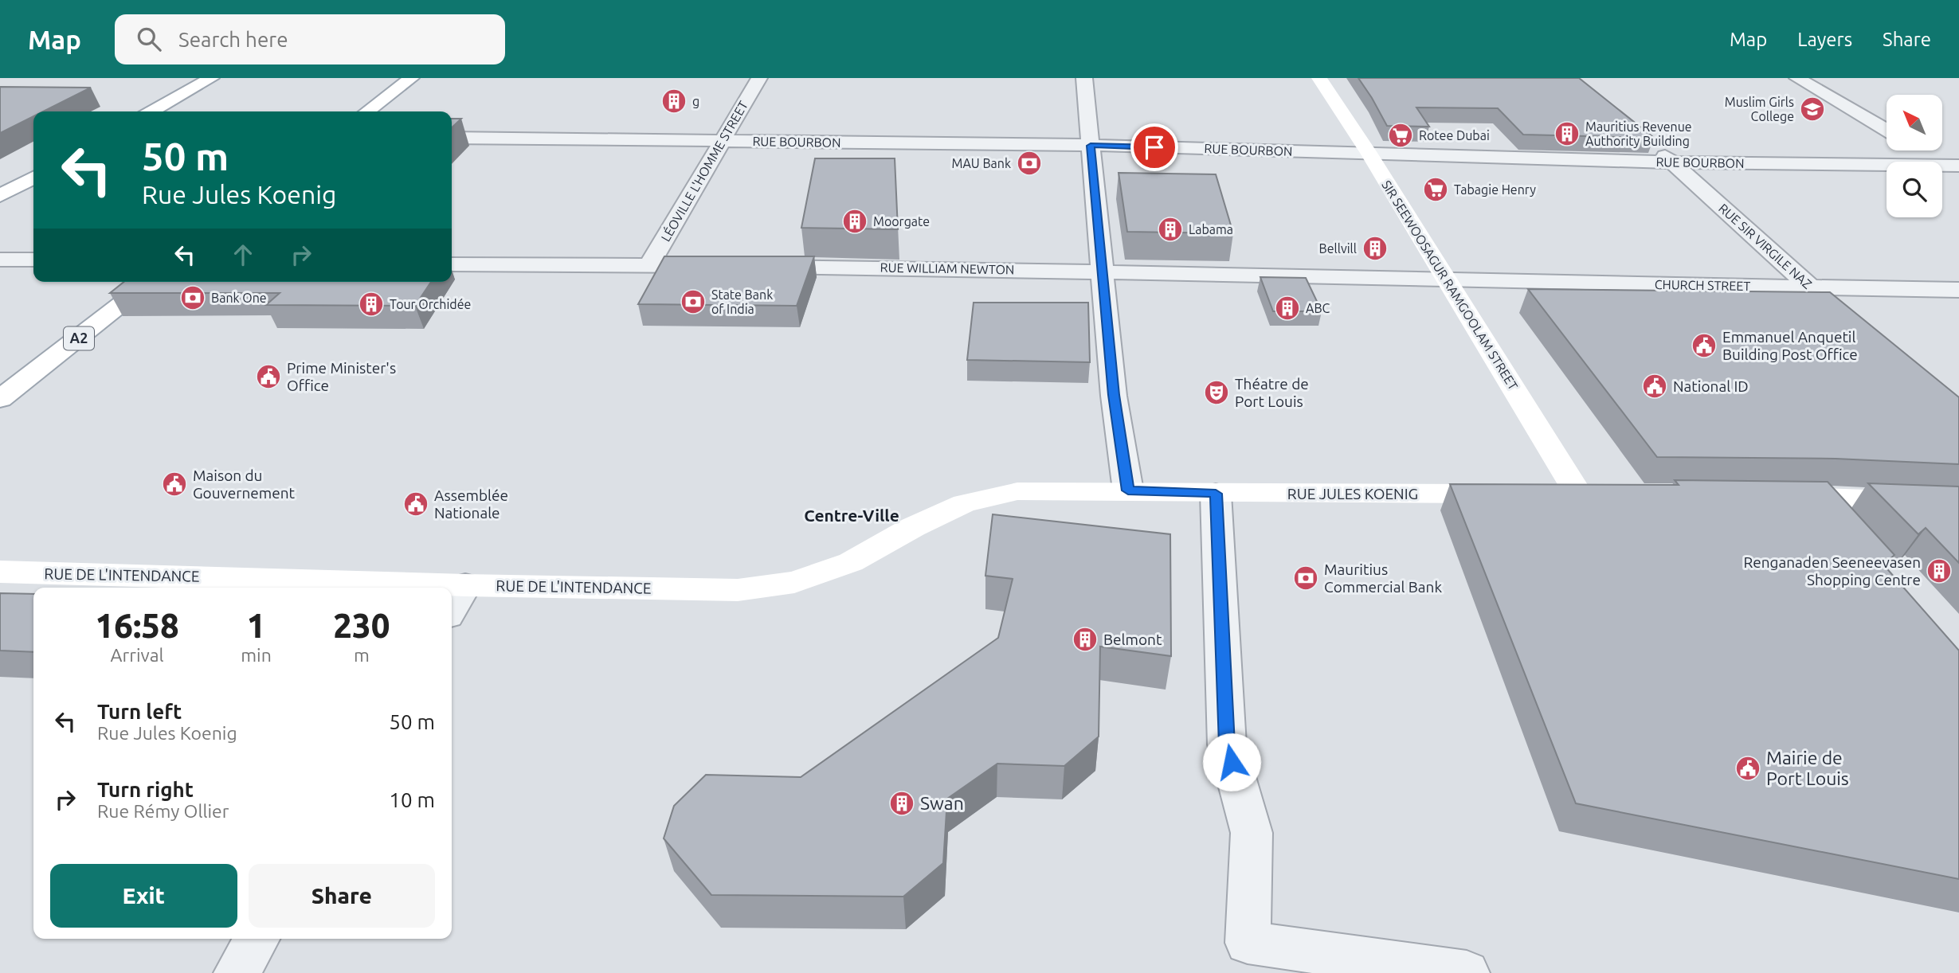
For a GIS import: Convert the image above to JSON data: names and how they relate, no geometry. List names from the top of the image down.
{
  "streets": {
    "main road": [
      "SIR SEEWOOSAGUR RAMGOOLAM STREET",
      "A2",
      "RUE JULES KOENIG",
      "RUE DE L'INTENDANCE"
    ],
    "street": [
      "RUE BOURBON",
      "LÉOVILLE L'HOMME STREET",
      "RUE SIR VIRGILE NAZ",
      "RUE WILLIAM NEWTON",
      "CHURCH STREET"
    ]
  },
  "crossings": [
    ["RUE BOURBON", "LÉOVILLE L'HOMME STREET"],
    ["RUE BOURBON", "RUE SIR VIRGILE NAZ"],
    ["RUE BOURBON", "SIR SEEWOOSAGUR RAMGOOLAM STREET"],
    ["RUE SIR VIRGILE NAZ", "CHURCH STREET"],
    ["RUE WILLIAM NEWTON", "SIR SEEWOOSAGUR RAMGOOLAM STREET"],
    ["RUE WILLIAM NEWTON", "CHURCH STREET"],
    ["SIR SEEWOOSAGUR RAMGOOLAM STREET", "CHURCH STREET"],
    ["RUE JULES KOENIG", "RUE DE L'INTENDANCE"]
  ],
  "districts": ["Centre-Ville"],
  "places": {
    "building": [
      "g",
      "Mauritius Revenue Authority Building",
      "Moorgate",
      "Labama",
      "Bellvill",
      "Tour Orchidée",
      "ABC",
      "Renganaden Seeneevasen Shopping Centre",
      "Belmont",
      "Swan"
    ],
    "school or university": ["Muslim Girls College"],
    "supermarket": ["Rotee Dubai", "Tabagie Henry"],
    "bank": [
      "MAU Bank",
      "Bank One",
      "State Bank of India",
      "Mauritius Commercial Bank"
    ],
    "public building": [
      "Emmanuel Anquetil Building Post Office",
      "Prime Minister's Office",
      "National ID",
      "Maison du Gouvernement",
      "Assemblée Nationale",
      "Mairie de Port Louis"
    ],
    "theatre": ["Théatre de Port Louis"]
  },
  "north": "top left",
  "page": {
    "header": "Map",
    "search": "Search here",
    "nav": ["Map", "Layers", "Share"],
    "turn": ["50 m", "Rue Jules Koenig"],
    "eta": [
      "16:58",
      "Arrival",
      "1",
      "min",
      "230",
      "m"
    ],
    "list": [
      {
        "name": "Turn left",
        "note": "Rue Jules Koenig",
        "value": "50 m"
      },
      {
        "name": "Turn right",
        "note": "Rue Rémy Ollier",
        "value": "10 m"
      }
    ],
    "buttons": ["Exit", "Share"]
  }
}
